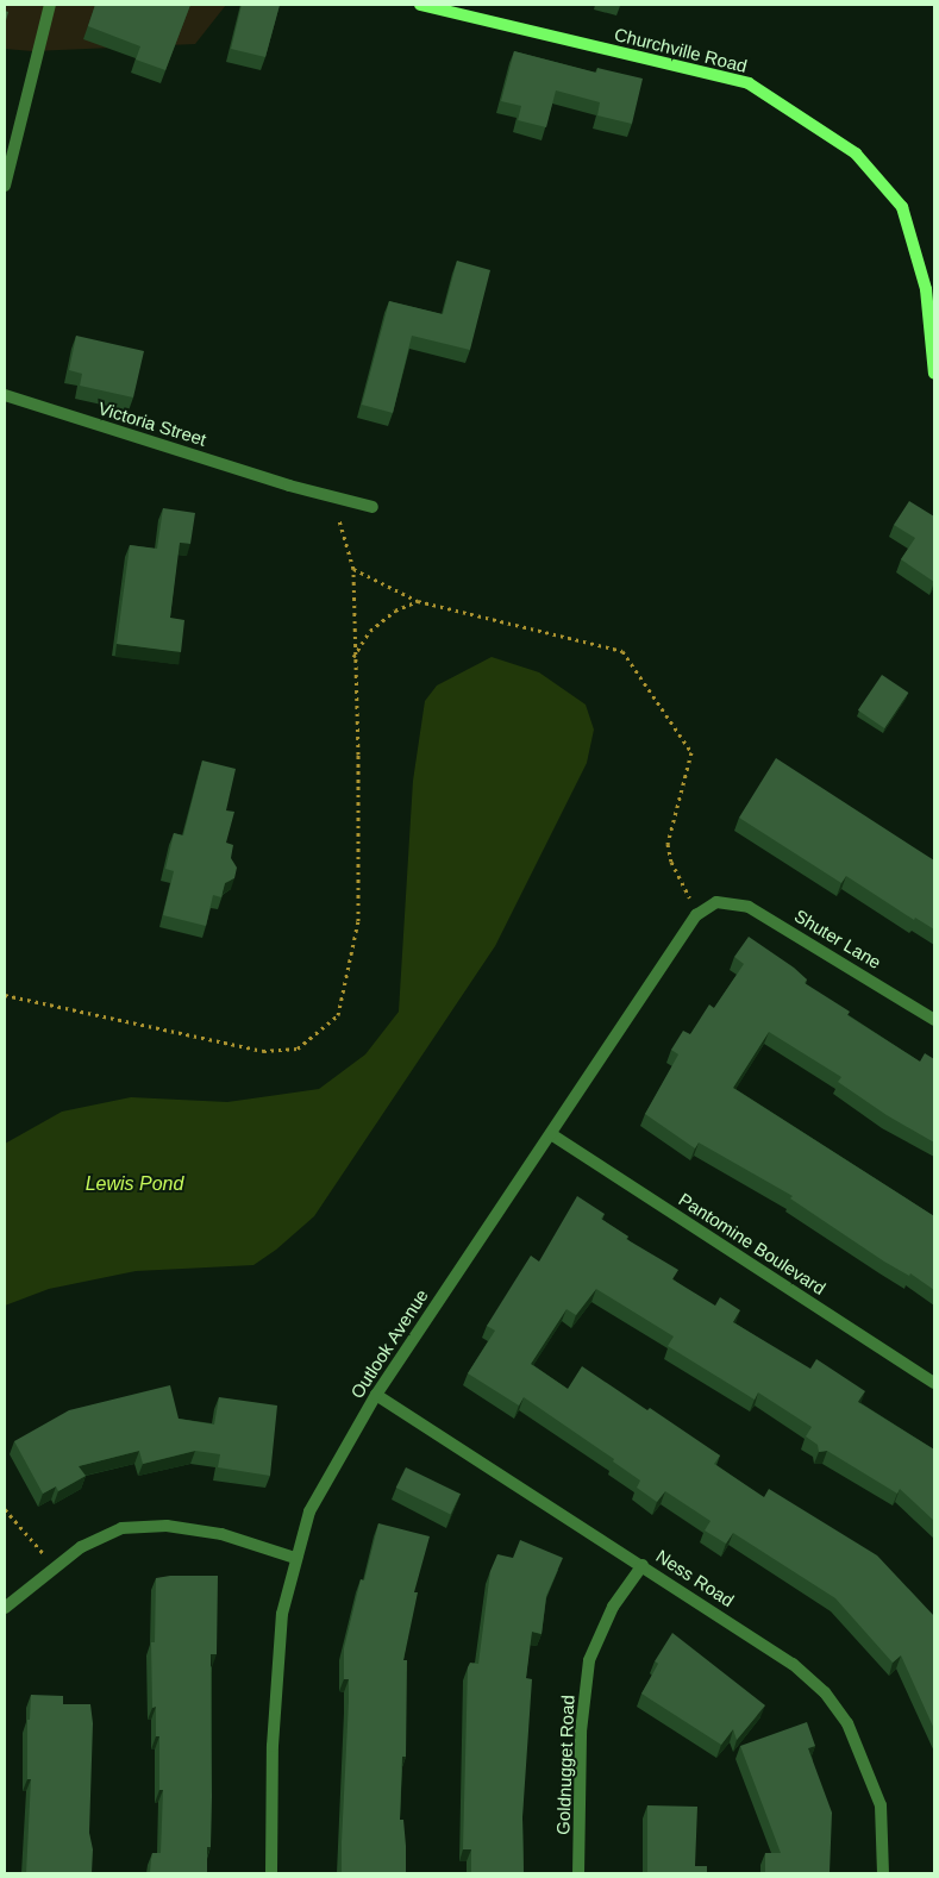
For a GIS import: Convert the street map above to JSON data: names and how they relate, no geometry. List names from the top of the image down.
{
  "streets": {
    "street": [
      "Churchville Road",
      "Victoria Street",
      "Shuter Lane",
      "Pantomine Boulevard",
      "Outlook Avenue",
      "Ness Road",
      "Goldnugget Road"
    ]
  },
  "crossings": [
    ["Shuter Lane", "Outlook Avenue"],
    ["Pantomine Boulevard", "Outlook Avenue"],
    ["Outlook Avenue", "Ness Road"],
    ["Ness Road", "Goldnugget Road"]
  ],
  "water": ["Lewis Pond"]
}
